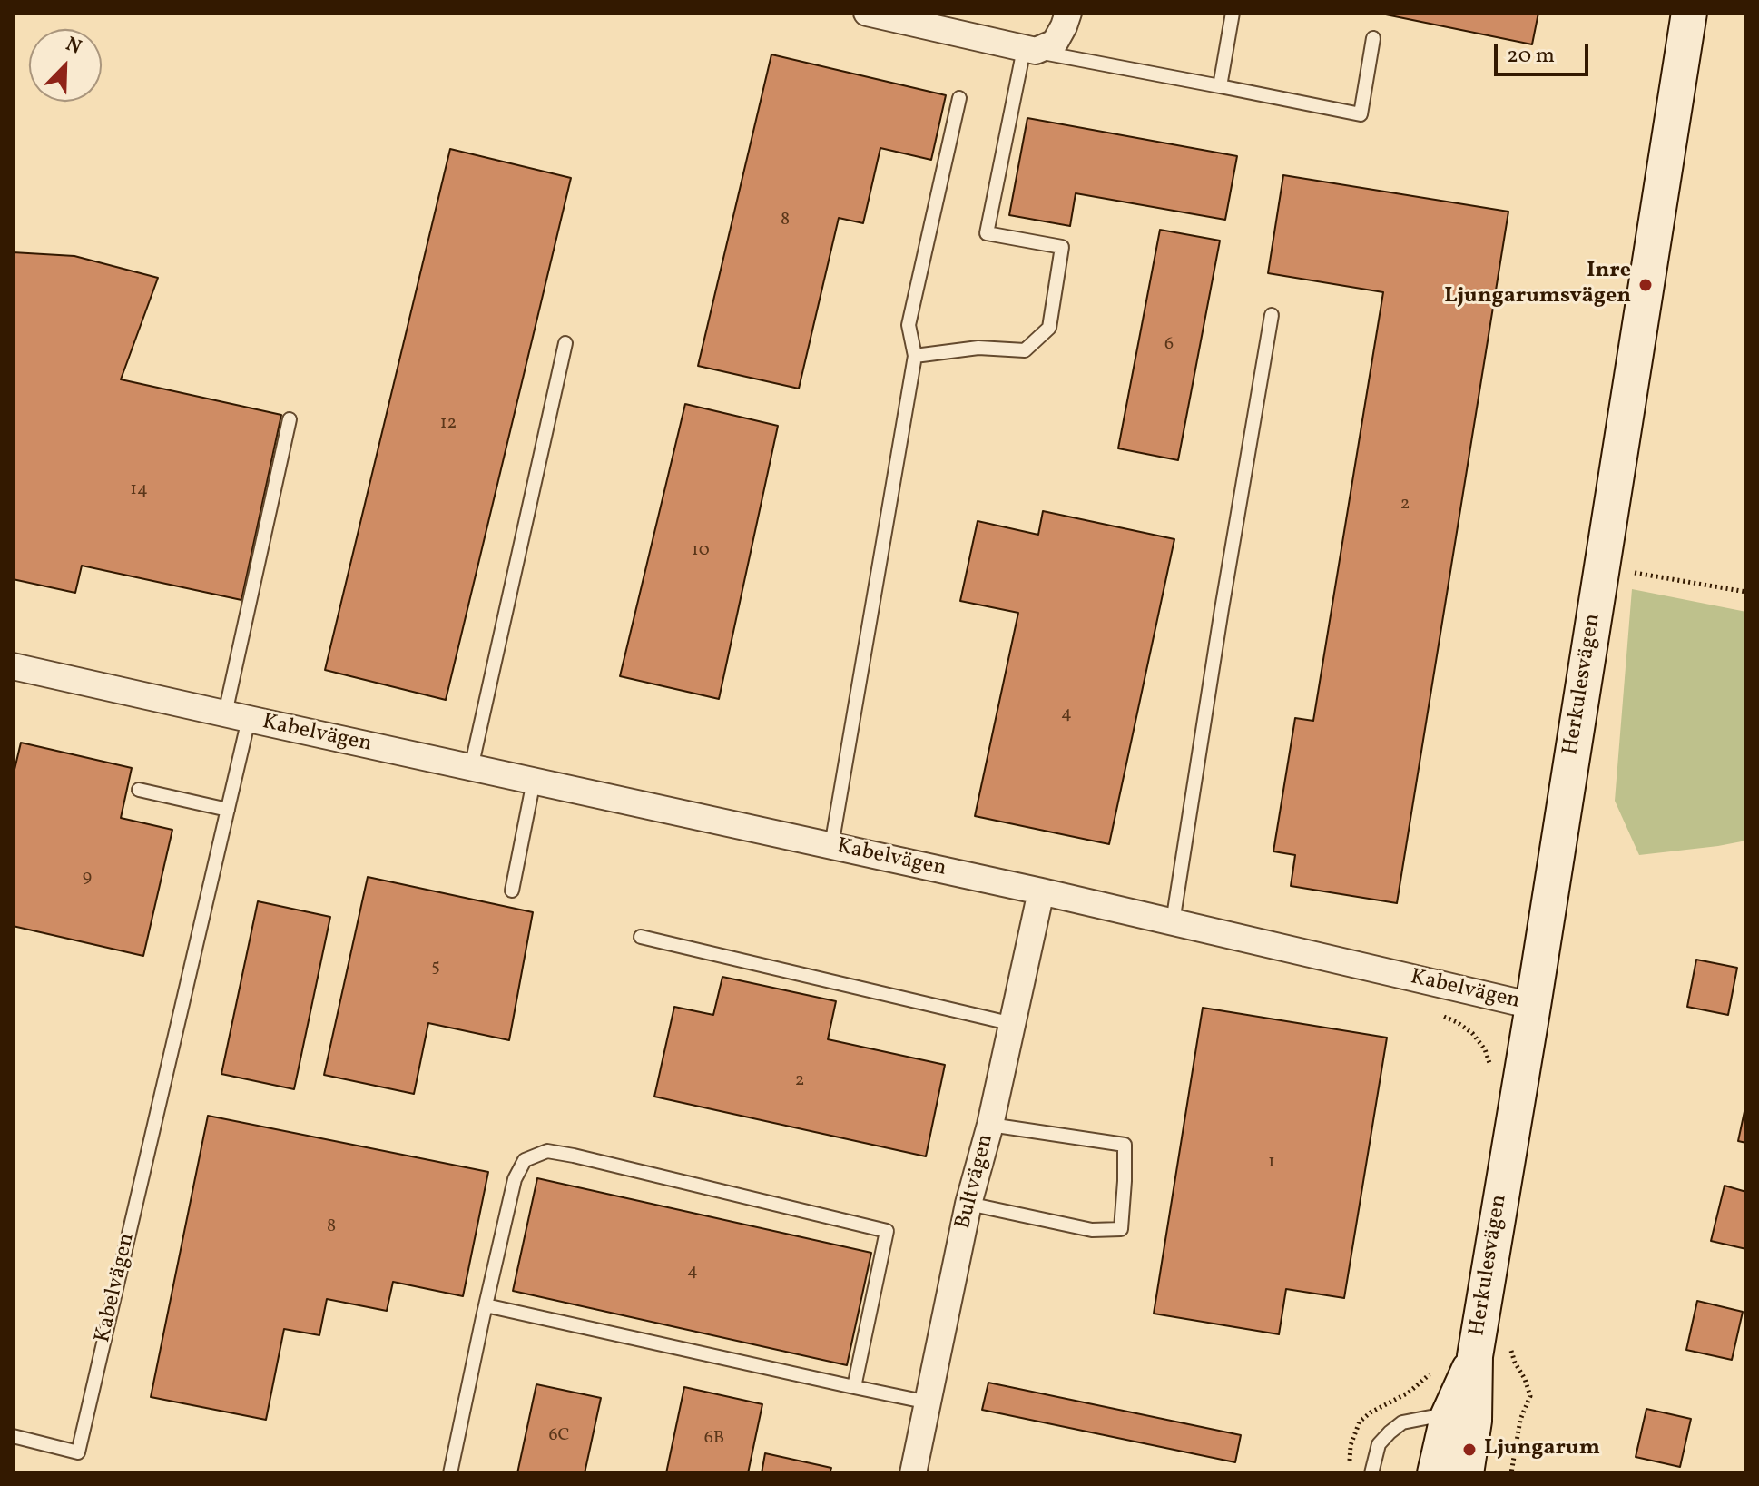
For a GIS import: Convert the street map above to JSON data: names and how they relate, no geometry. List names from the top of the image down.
{
  "streets": {
    "street": ["Herkulesvägen", "Kabelvägen", "Bultvägen"]
  },
  "crossings": [
    ["Herkulesvägen", "Kabelvägen"],
    ["Kabelvägen", "Bultvägen"]
  ],
  "places": ["Inre Ljungarumsvägen", "Ljungarum"],
  "house_numbers": [
    "8",
    "6",
    "12",
    "14",
    "2",
    "10",
    "4",
    "9",
    "5",
    "2",
    "1",
    "8",
    "4",
    "6C",
    "6B"
  ],
  "scale_bar": "20 m",
  "north": "top right"
}
